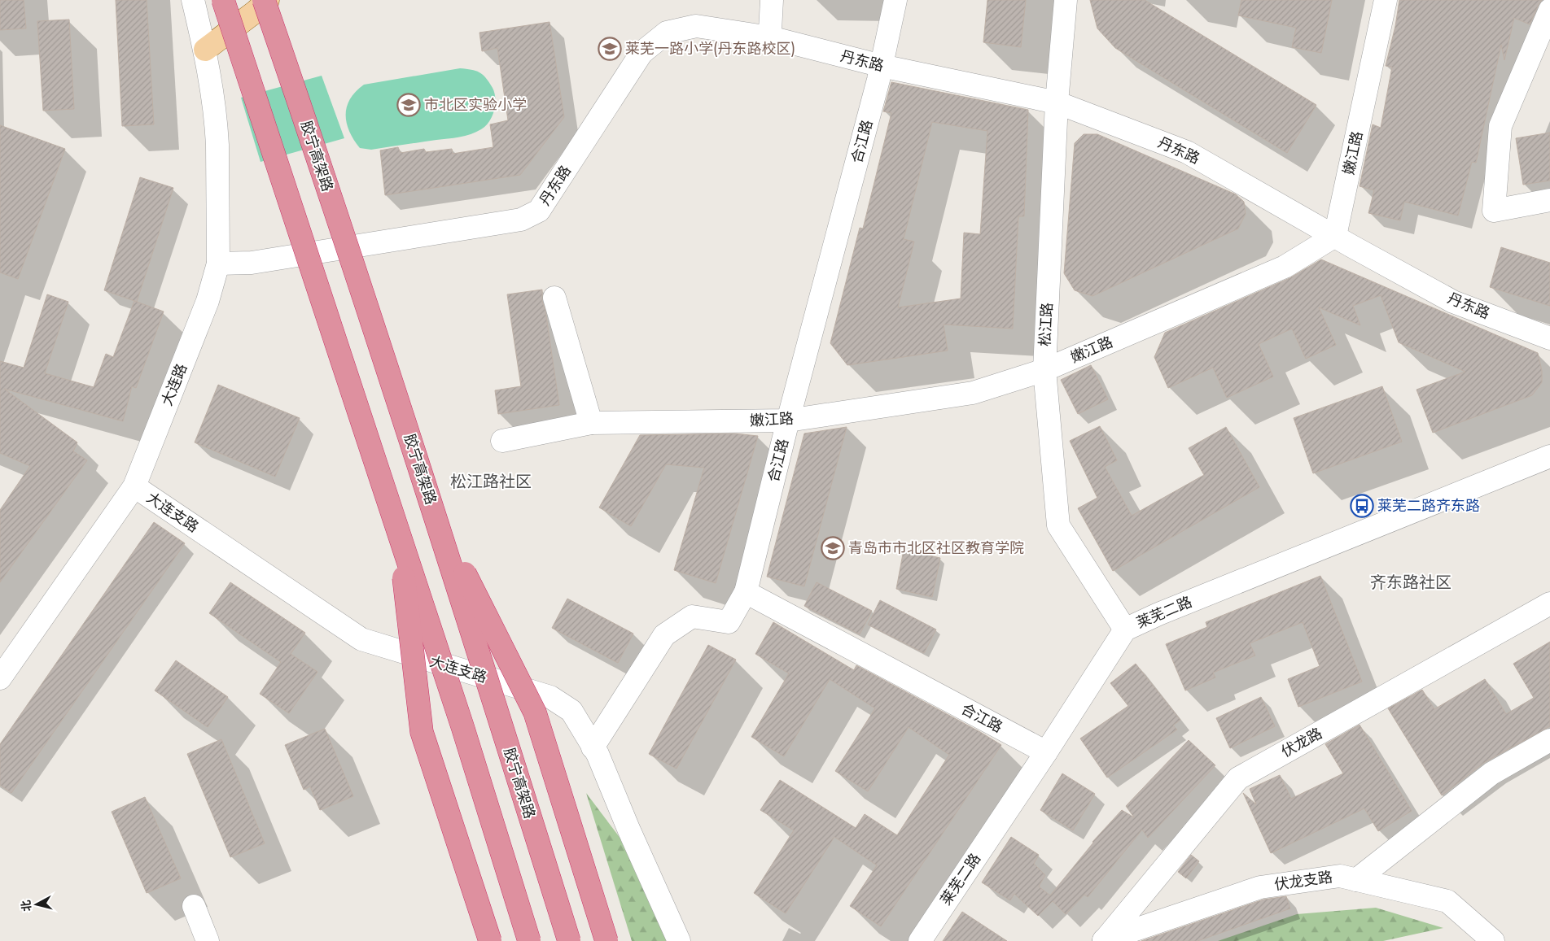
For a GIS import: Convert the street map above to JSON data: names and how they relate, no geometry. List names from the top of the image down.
{
  "streets": {
    "highway": ["胶宁高架路"],
    "street": [
      "丹东路",
      "合江路",
      "嫩江路",
      "松江路",
      "大连路",
      "大连支路",
      "莱芜二路",
      "伏龙路",
      "伏龙支路"
    ]
  },
  "crossings": [
    ["丹东路", "合江路"],
    ["丹东路", "嫩江路"],
    ["丹东路", "松江路"],
    ["丹东路", "大连路"],
    ["合江路", "嫩江路"],
    ["合江路", "莱芜二路"],
    ["嫩江路", "松江路"],
    ["松江路", "莱芜二路"],
    ["大连路", "大连支路"],
    ["伏龙路", "伏龙支路"]
  ],
  "districts": ["松江路社区", "齐东路社区"],
  "places": {
    "school or university": ["莱芜一路小学(丹东路校区)", "市北区实验小学", "青岛市市北区社区教育学院"],
    "bus stop": ["莱芜二路齐东路"]
  },
  "north": "left"
}
